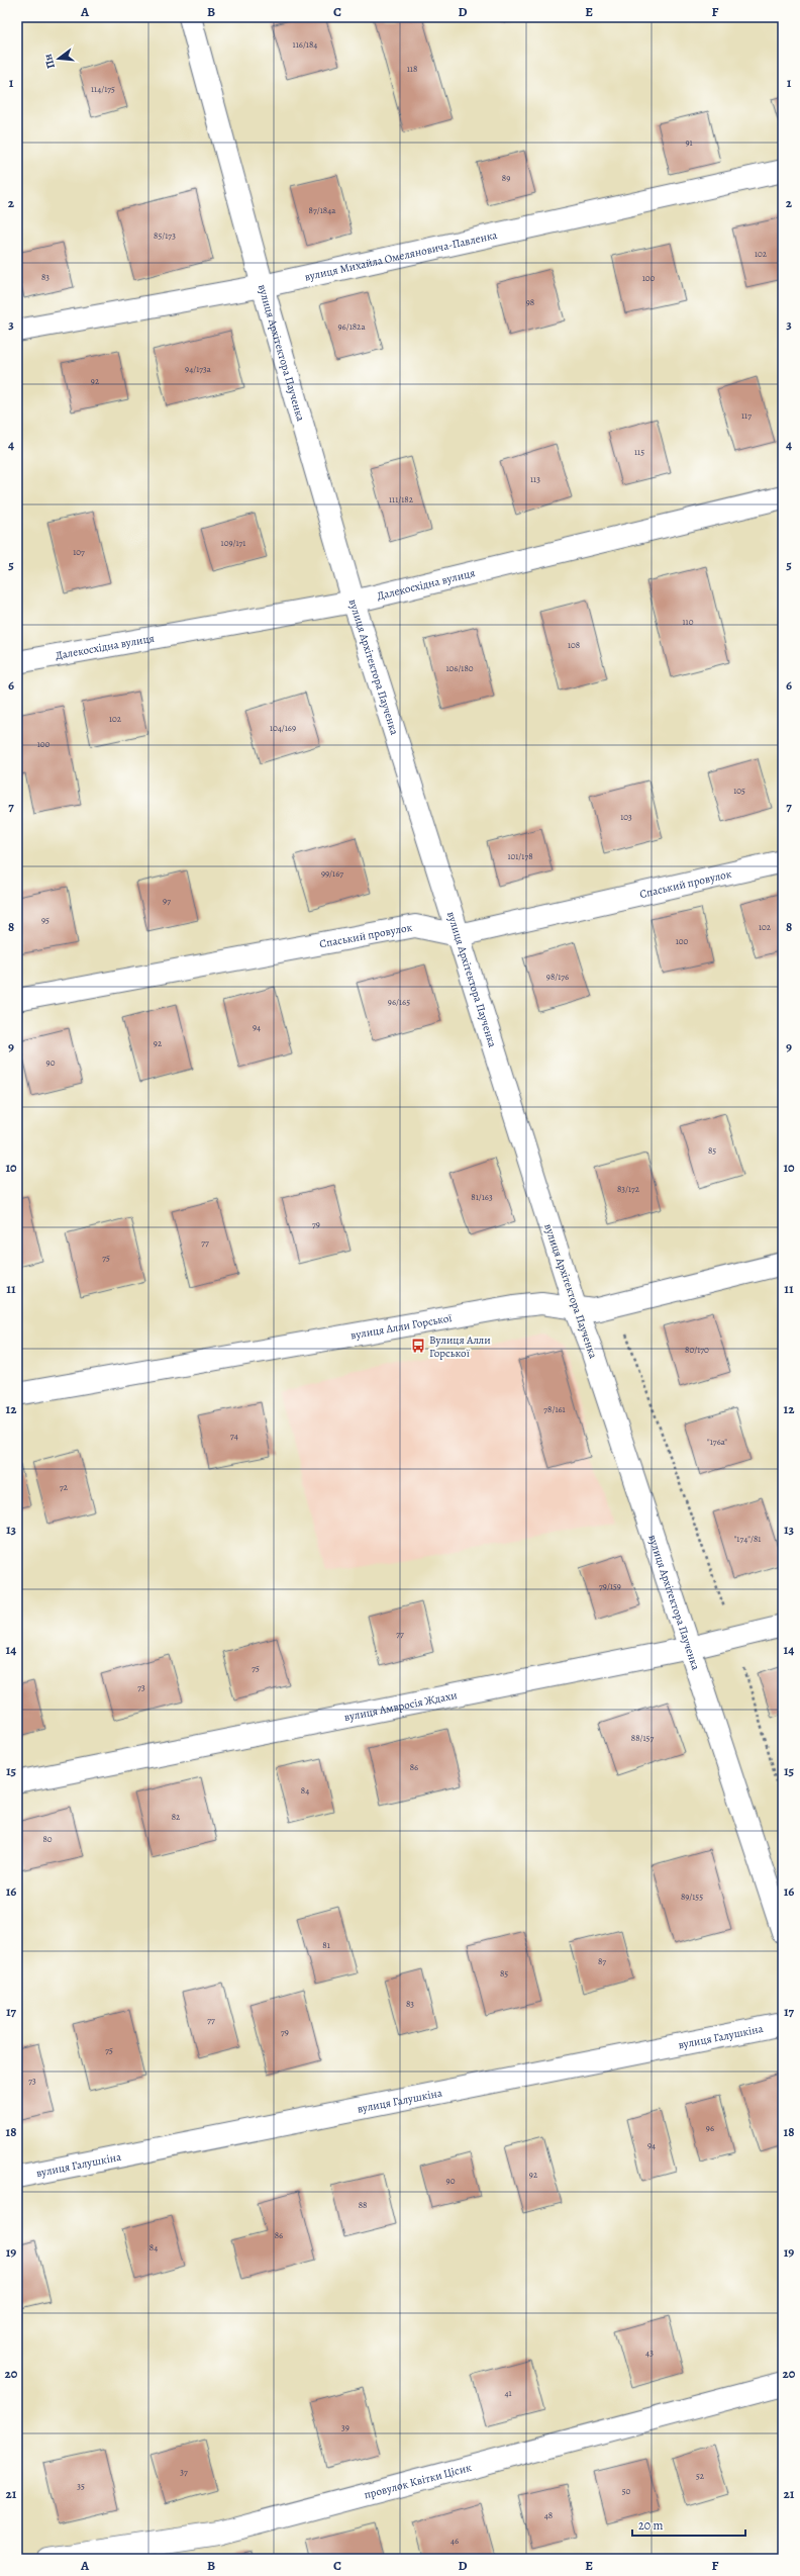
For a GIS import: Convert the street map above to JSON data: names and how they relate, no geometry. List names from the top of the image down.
{
  "streets": {
    "street": [
      "вулиця Михайла Омеляновича-Павленка",
      "вулиця Архітектора Паученка",
      "Далекосхідна вулиця",
      "Спаський провулок",
      "вулиця Алли Горської",
      "вулиця Амвросія Ждахи",
      "вулиця Галушкіна",
      "провулок Квітки Цісик"
    ]
  },
  "crossings": [
    ["вулиця Михайла Омеляновича-Павленка", "вулиця Архітектора Паученка"],
    ["вулиця Архітектора Паученка", "Далекосхідна вулиця"],
    ["вулиця Архітектора Паученка", "Спаський провулок"],
    ["вулиця Архітектора Паученка", "вулиця Алли Горської"],
    ["вулиця Архітектора Паученка", "вулиця Амвросія Ждахи"]
  ],
  "places": {
    "bus stop": ["Вулиця Алли Горської"]
  },
  "house_numbers": [
    "116/184",
    "118",
    "114/175",
    "91",
    "89",
    "87/184а",
    "85/173",
    "102",
    "83",
    "100",
    "98",
    "96/182а",
    "94/173а",
    "92",
    "117",
    "115",
    "113",
    "111/182",
    "109/171",
    "107",
    "110",
    "108",
    "106/180",
    "102",
    "104/169",
    "100",
    "105",
    "103",
    "101/178",
    "99/167",
    "97",
    "95",
    "102",
    "100",
    "98/176",
    "96/165",
    "94",
    "92",
    "90",
    "85",
    "83/172",
    "81/163",
    "79",
    "77",
    "75",
    "80/170",
    "78/161",
    "74",
    "\"176а\"",
    "72",
    "\"174\"/81",
    "79/159",
    "77",
    "75",
    "73",
    "88/157",
    "86",
    "84",
    "82",
    "80",
    "89/155",
    "81",
    "87",
    "85",
    "83",
    "77",
    "79",
    "75",
    "73",
    "96",
    "94",
    "92",
    "90",
    "88",
    "86",
    "84",
    "43",
    "41",
    "39",
    "37",
    "52",
    "35",
    "50",
    "48",
    "46"
  ],
  "scale_bar": "20 m",
  "north": "left",
  "grid": {
    "columns": [
      "A",
      "B",
      "C",
      "D",
      "E",
      "F"
    ],
    "rows": [
      "1",
      "2",
      "3",
      "4",
      "5",
      "6",
      "7",
      "8",
      "9",
      "10",
      "11",
      "12",
      "13",
      "14",
      "15",
      "16",
      "17",
      "18",
      "19",
      "20",
      "21"
    ]
  }
}
